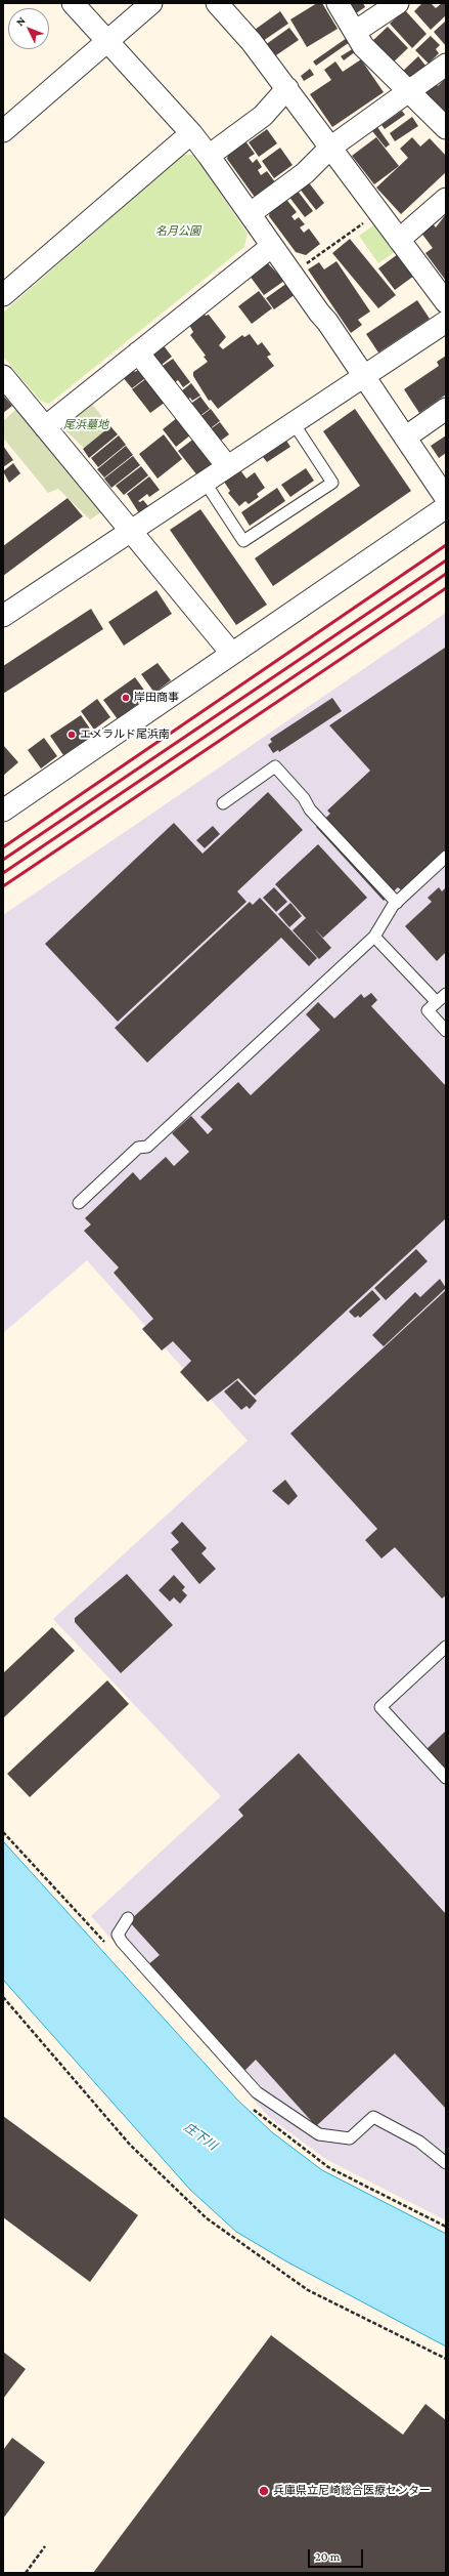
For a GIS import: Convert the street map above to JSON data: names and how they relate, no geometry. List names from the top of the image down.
{
  "water": ["庄下川"],
  "parks": ["名月公園", "尾浜墓地"],
  "places": ["岸田商事", "エメラルド尾浜南", "兵庫県立尼崎総合医療センター"],
  "scale_bar": "20 m",
  "north": "top left"
}
